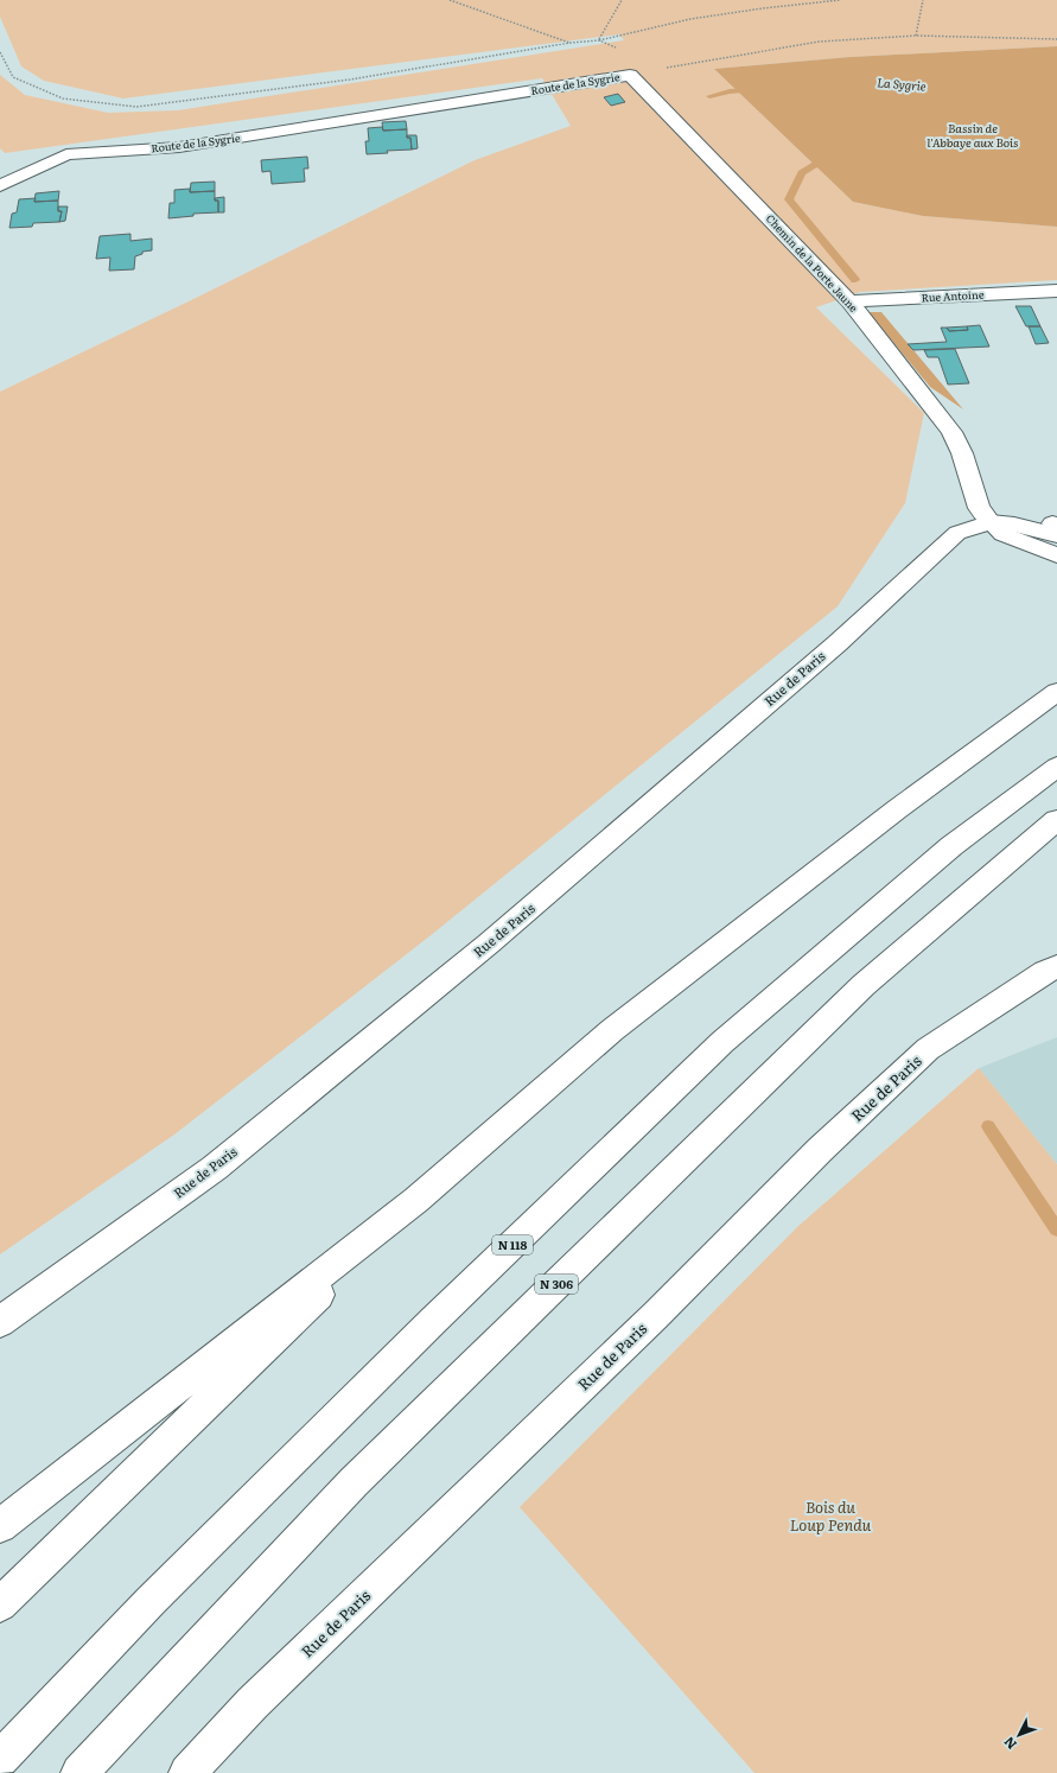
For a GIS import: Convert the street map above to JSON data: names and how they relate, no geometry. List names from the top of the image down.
{
  "streets": {
    "main road": [
      "Route de la Sygrie",
      "Chemin de la Porte Jaune",
      "Rue Antoine",
      "Rue de Paris",
      "N 118",
      "N 306"
    ]
  },
  "crossings": [
    ["Route de la Sygrie", "Chemin de la Porte Jaune"],
    ["Chemin de la Porte Jaune", "Rue Antoine"],
    ["Chemin de la Porte Jaune", "Rue de Paris"]
  ],
  "water": ["La Sygrie", "Bassin de l'Abbaye aux Bois"],
  "parks": ["Bois du Loup Pendu"],
  "north": "bottom left"
}
